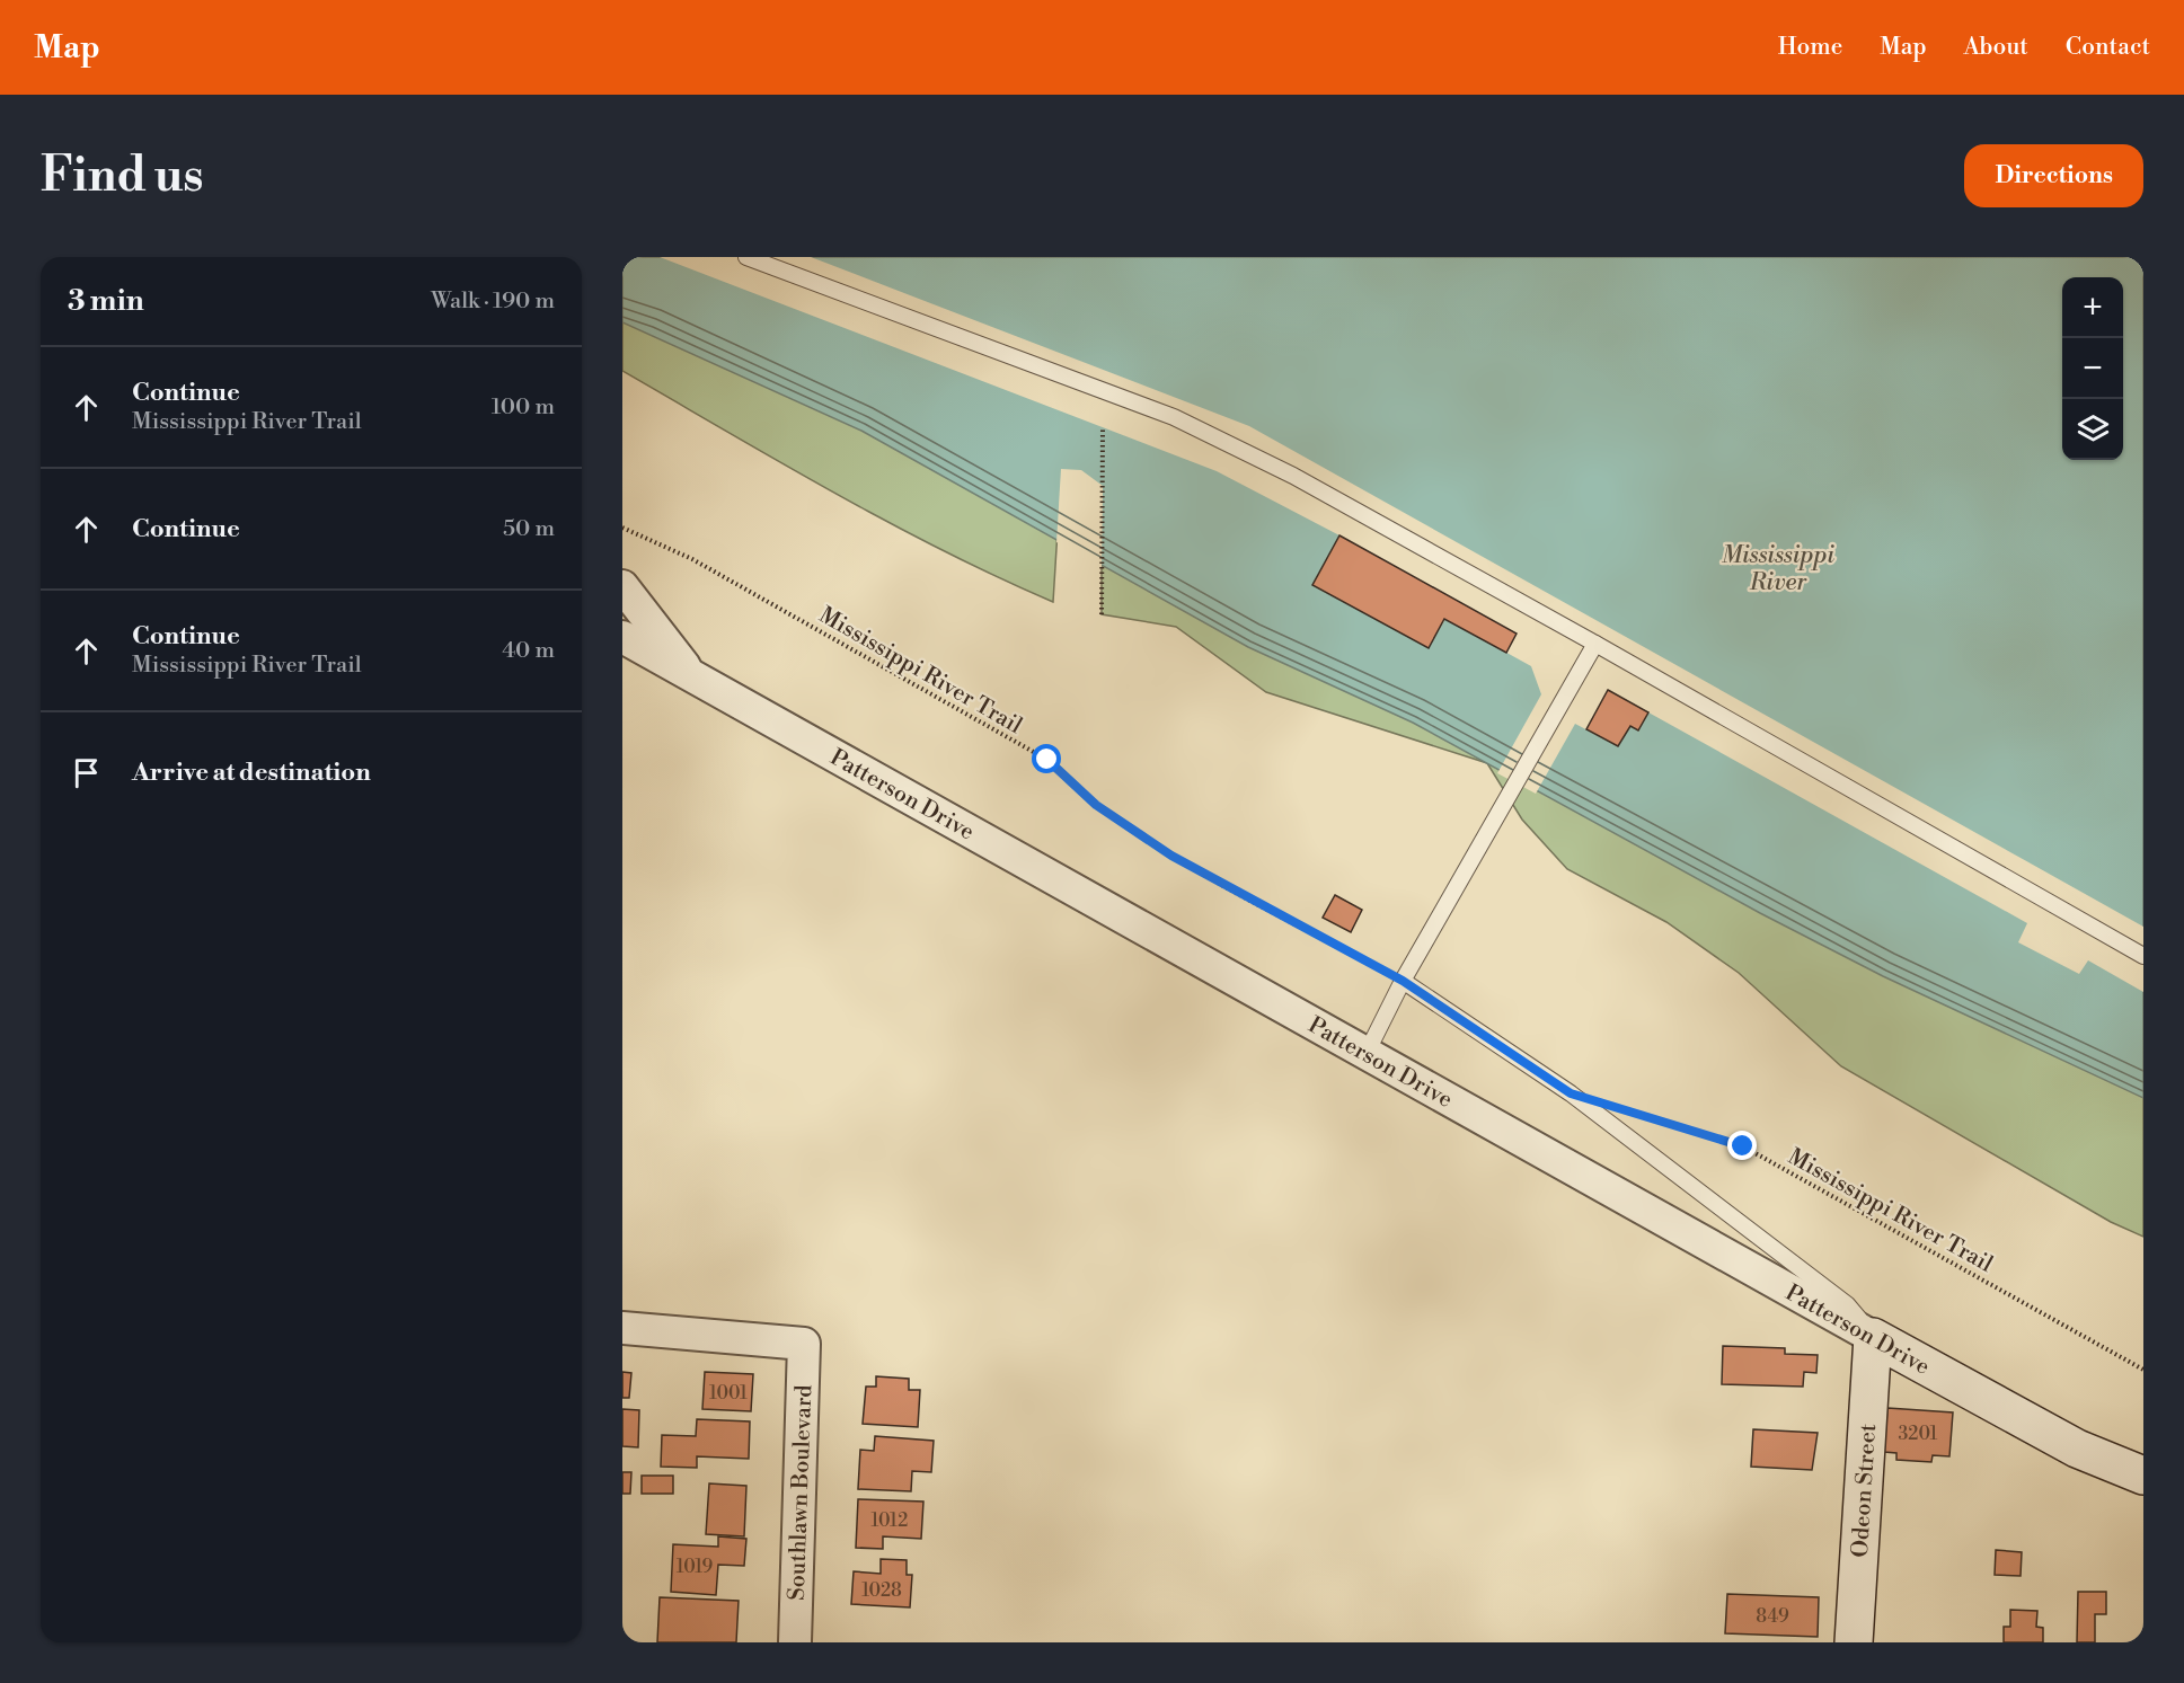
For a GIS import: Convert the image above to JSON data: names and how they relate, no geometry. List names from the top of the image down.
{
  "streets": {
    "street": ["Patterson Drive", "Odeon Street", "Southlawn Boulevard"],
    "path": ["Mississippi River Trail"]
  },
  "crossings": [
    ["Patterson Drive", "Odeon Street"]
  ],
  "water": ["Mississippi River"],
  "house_numbers": [
    "1001",
    "3201",
    "1012",
    "1019",
    "1028",
    "849"
  ],
  "page": {
    "header": "Map",
    "nav": [
      "Home",
      "Map",
      "About",
      "Contact"
    ],
    "buttons": "Directions",
    "title": "Find us",
    "heading": ["3 min", "Walk · 190 m"],
    "map_buttons": ["+", "−"],
    "list": [
      ["Continue", "Mississippi River Trail", "100 m"],
      ["Continue", "50 m"],
      ["Continue", "Mississippi River Trail", "40 m"],
      "Arrive at destination"
    ]
  }
}
